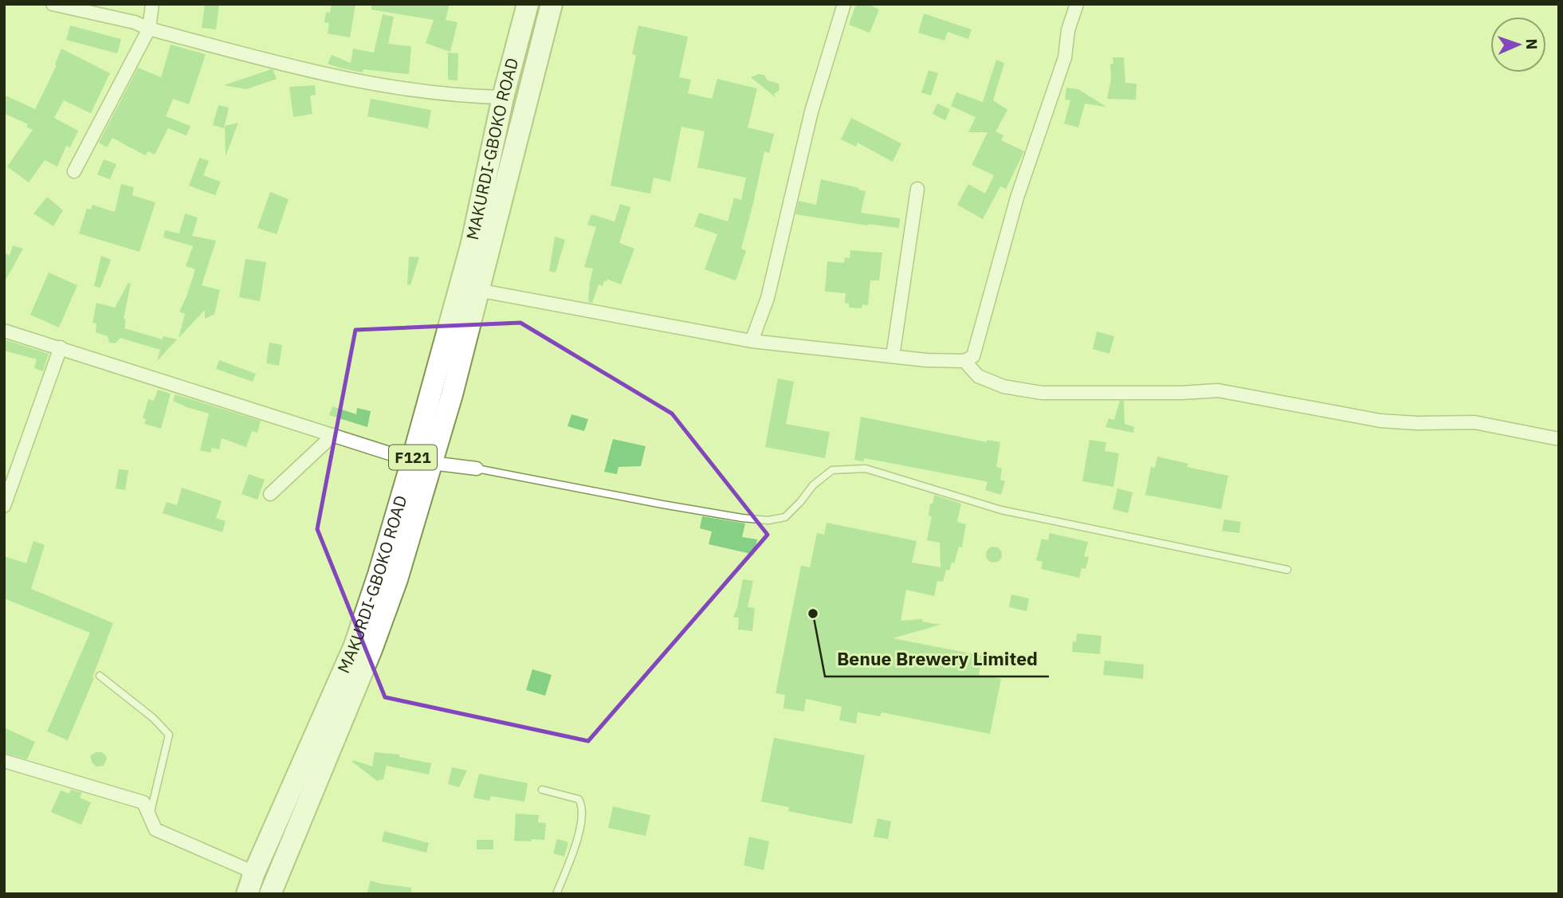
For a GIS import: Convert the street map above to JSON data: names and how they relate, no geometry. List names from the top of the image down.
{
  "streets": {
    "main road": ["MAKURDI-GBOKO ROAD", "F121"]
  },
  "crossings": [
    ["MAKURDI-GBOKO ROAD", "F121"]
  ],
  "places": ["Benue Brewery Limited"],
  "north": "right"
}
